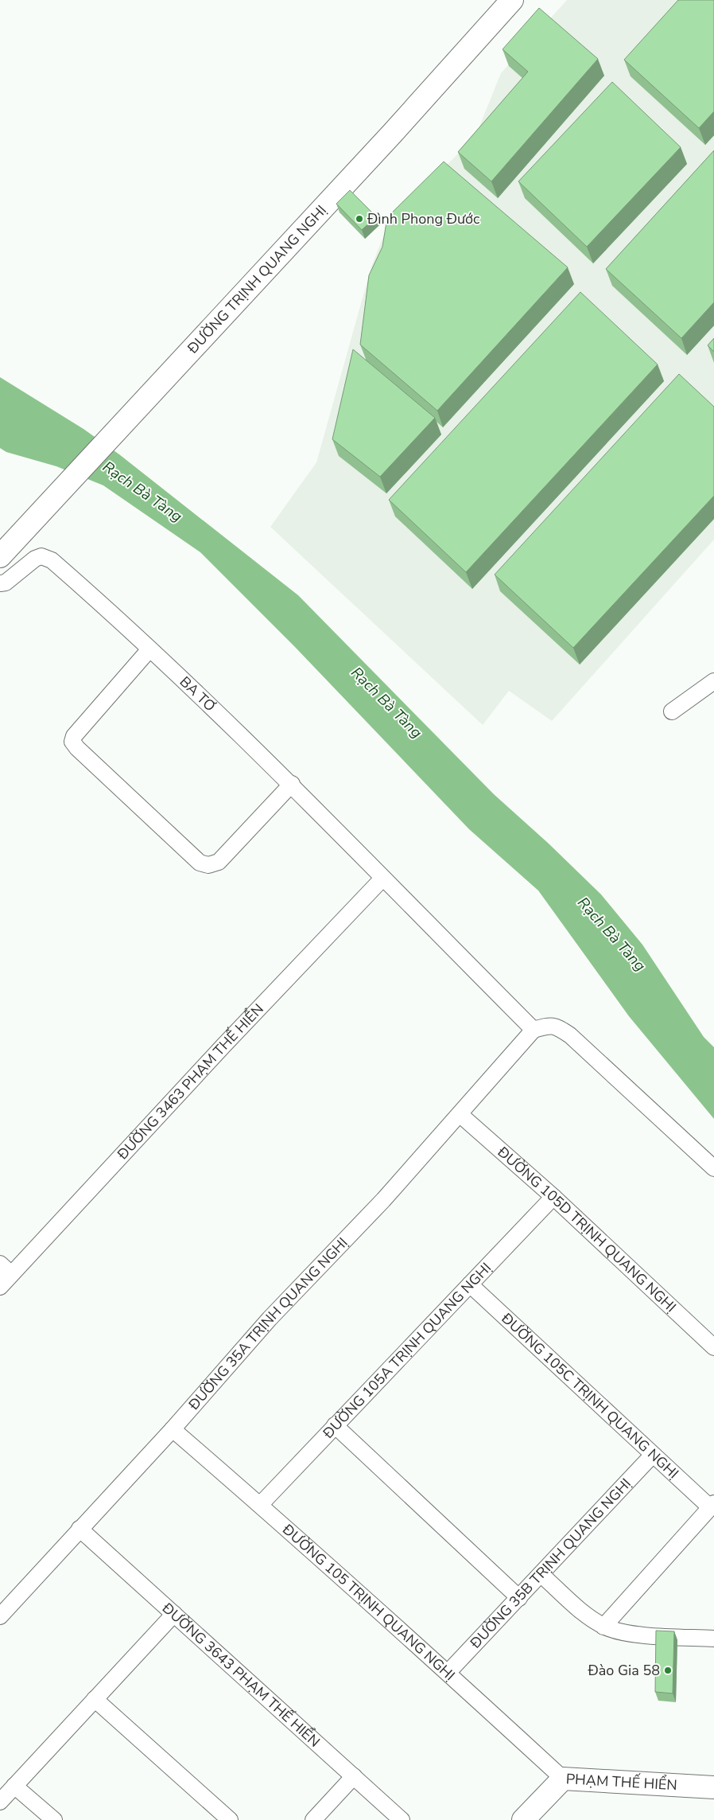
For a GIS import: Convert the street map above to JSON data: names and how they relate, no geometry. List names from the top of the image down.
{
  "streets": {
    "main road": ["ĐƯỜNG TRỊNH QUANG NGHỊ", "PHẠM THẾ HIỂN"],
    "street": [
      "BA TƠ",
      "ĐƯỜNG 3463 PHẠM THẾ HIỂN",
      "ĐƯỜNG 105D TRỊNH QUANG NGHỊ",
      "ĐƯỜNG 35A TRỊNH QUANG NGHỊ",
      "ĐƯỜNG 105A TRỊNH QUANG NGHỊ",
      "ĐƯỜNG 105C TRỊNH QUANG NGHỊ",
      "ĐƯỜNG 35B TRỊNH QUANG NGHỊ",
      "ĐƯỜNG 105 TRỊNH QUANG NGHỊ",
      "ĐƯỜNG 3643 PHẠM THẾ HIỂN"
    ]
  },
  "crossings": [
    ["BA TƠ", "ĐƯỜNG 3463 PHẠM THẾ HIỂN"],
    ["BA TƠ", "ĐƯỜNG 35A TRỊNH QUANG NGHỊ"],
    ["ĐƯỜNG 105D TRỊNH QUANG NGHỊ", "ĐƯỜNG 35A TRỊNH QUANG NGHỊ"],
    ["ĐƯỜNG 105D TRỊNH QUANG NGHỊ", "ĐƯỜNG 105A TRỊNH QUANG NGHỊ"],
    ["ĐƯỜNG 35A TRỊNH QUANG NGHỊ", "ĐƯỜNG 105 TRỊNH QUANG NGHỊ"],
    ["ĐƯỜNG 35A TRỊNH QUANG NGHỊ", "ĐƯỜNG 3643 PHẠM THẾ HIỂN"],
    ["ĐƯỜNG 105A TRỊNH QUANG NGHỊ", "ĐƯỜNG 105C TRỊNH QUANG NGHỊ"],
    ["ĐƯỜNG 105A TRỊNH QUANG NGHỊ", "ĐƯỜNG 105 TRỊNH QUANG NGHỊ"],
    ["ĐƯỜNG 105C TRỊNH QUANG NGHỊ", "ĐƯỜNG 35B TRỊNH QUANG NGHỊ"],
    ["ĐƯỜNG 35B TRỊNH QUANG NGHỊ", "ĐƯỜNG 105 TRỊNH QUANG NGHỊ"],
    ["ĐƯỜNG 105 TRỊNH QUANG NGHỊ", "PHẠM THẾ HIỂN"]
  ],
  "water": ["Rạch Bà Tàng"],
  "places": ["Đình Phong Đước", "Đào Gia 58"]
}
